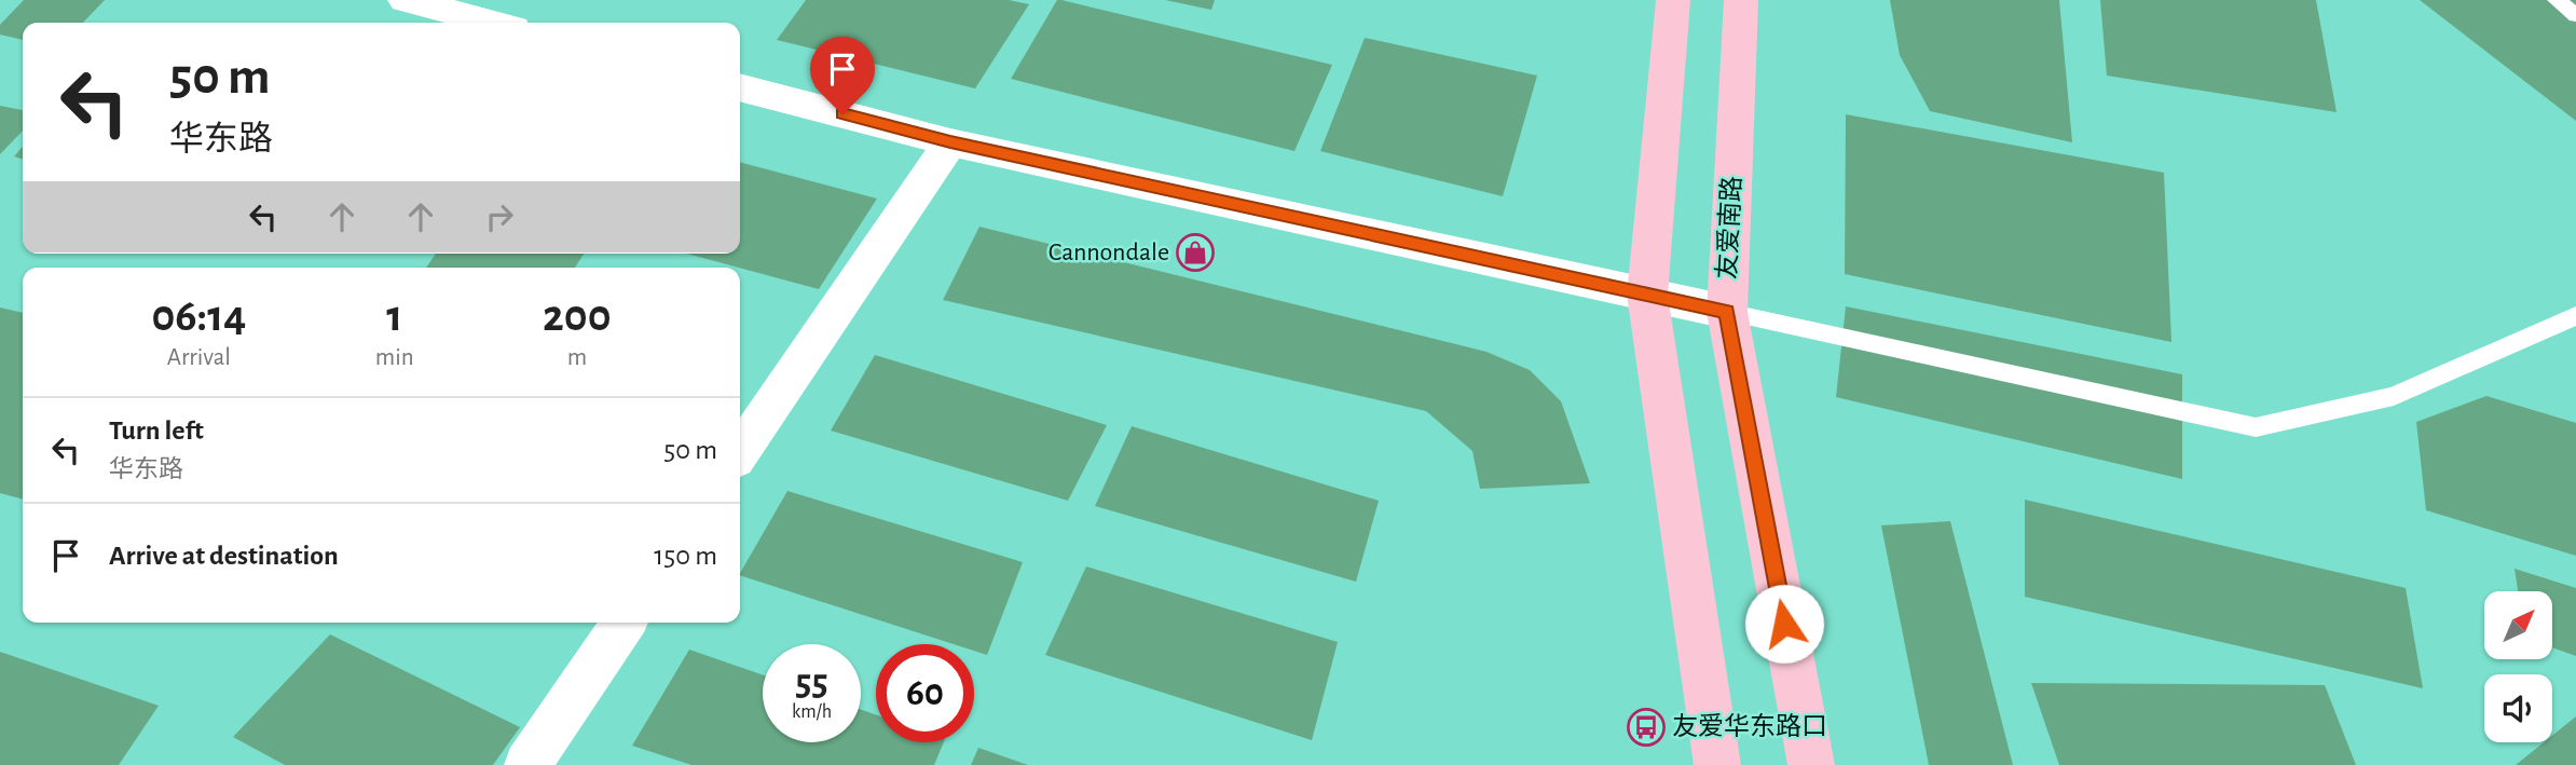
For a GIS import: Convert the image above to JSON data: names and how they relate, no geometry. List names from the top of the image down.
{
  "streets": {
    "main road": ["友爱南路"]
  },
  "places": {
    "shop": ["Cannondale"],
    "bus stop": ["友爱华东路口"]
  },
  "north": "top right",
  "page": {
    "turn": ["50 m", "华东路"],
    "eta": [
      "06:14",
      "Arrival",
      "1",
      "min",
      "200",
      "m"
    ],
    "list": [
      {
        "name": "Turn left",
        "note": "华东路",
        "value": "50 m"
      },
      {
        "name": "Arrive at destination",
        "value": "150 m"
      }
    ],
    "speed": "55 km/h",
    "limit": "60"
  }
}
